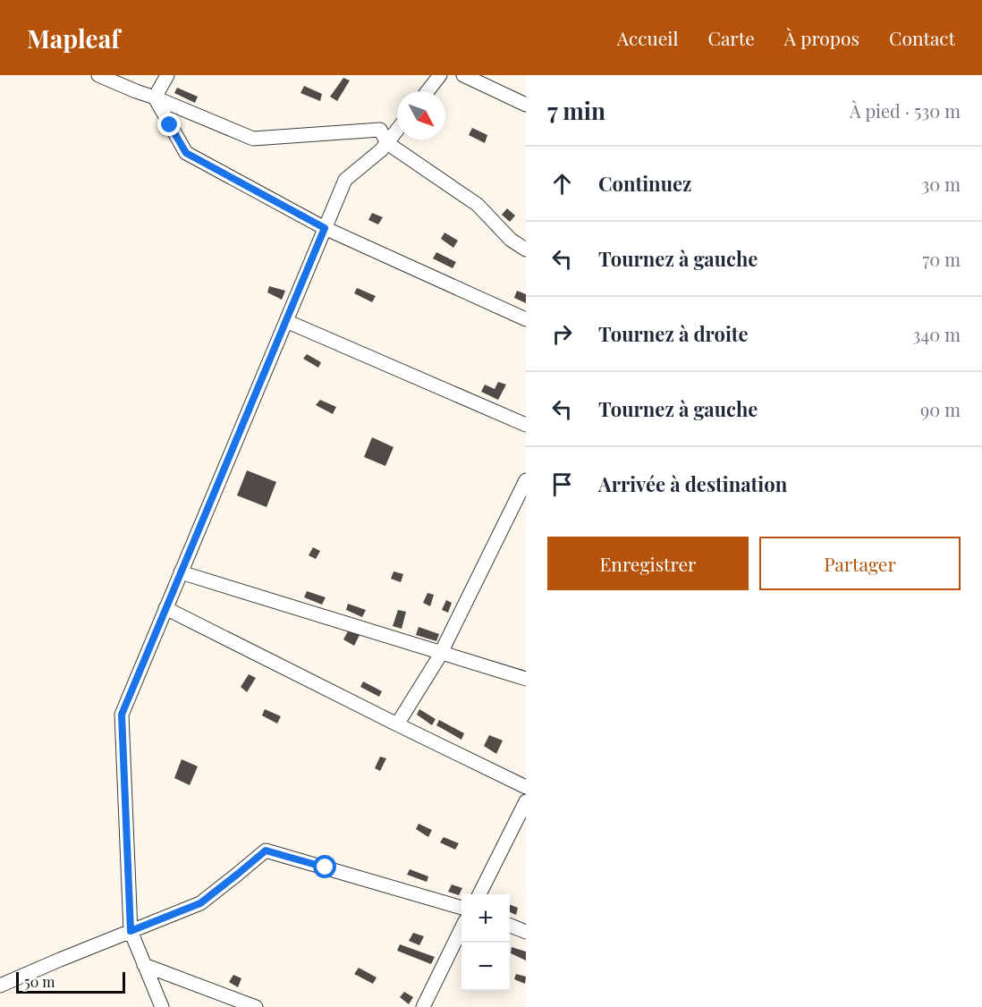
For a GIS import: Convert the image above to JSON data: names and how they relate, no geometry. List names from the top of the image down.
{
  "scale_bar": "50 m",
  "north": "bottom right",
  "page": {
    "header": "Mapleaf",
    "nav": [
      "Accueil",
      "Carte",
      "À propos",
      "Contact"
    ],
    "heading": ["7 min", "À pied · 530 m"],
    "list": [
      ["Continuez", "30 m"],
      ["Tournez à gauche", "70 m"],
      ["Tournez à droite", "340 m"],
      ["Tournez à gauche", "90 m"],
      "Arrivée à destination"
    ],
    "buttons": ["Enregistrer", "Partager"],
    "map_buttons": ["+", "−"],
    "scale": "50 m"
  }
}
